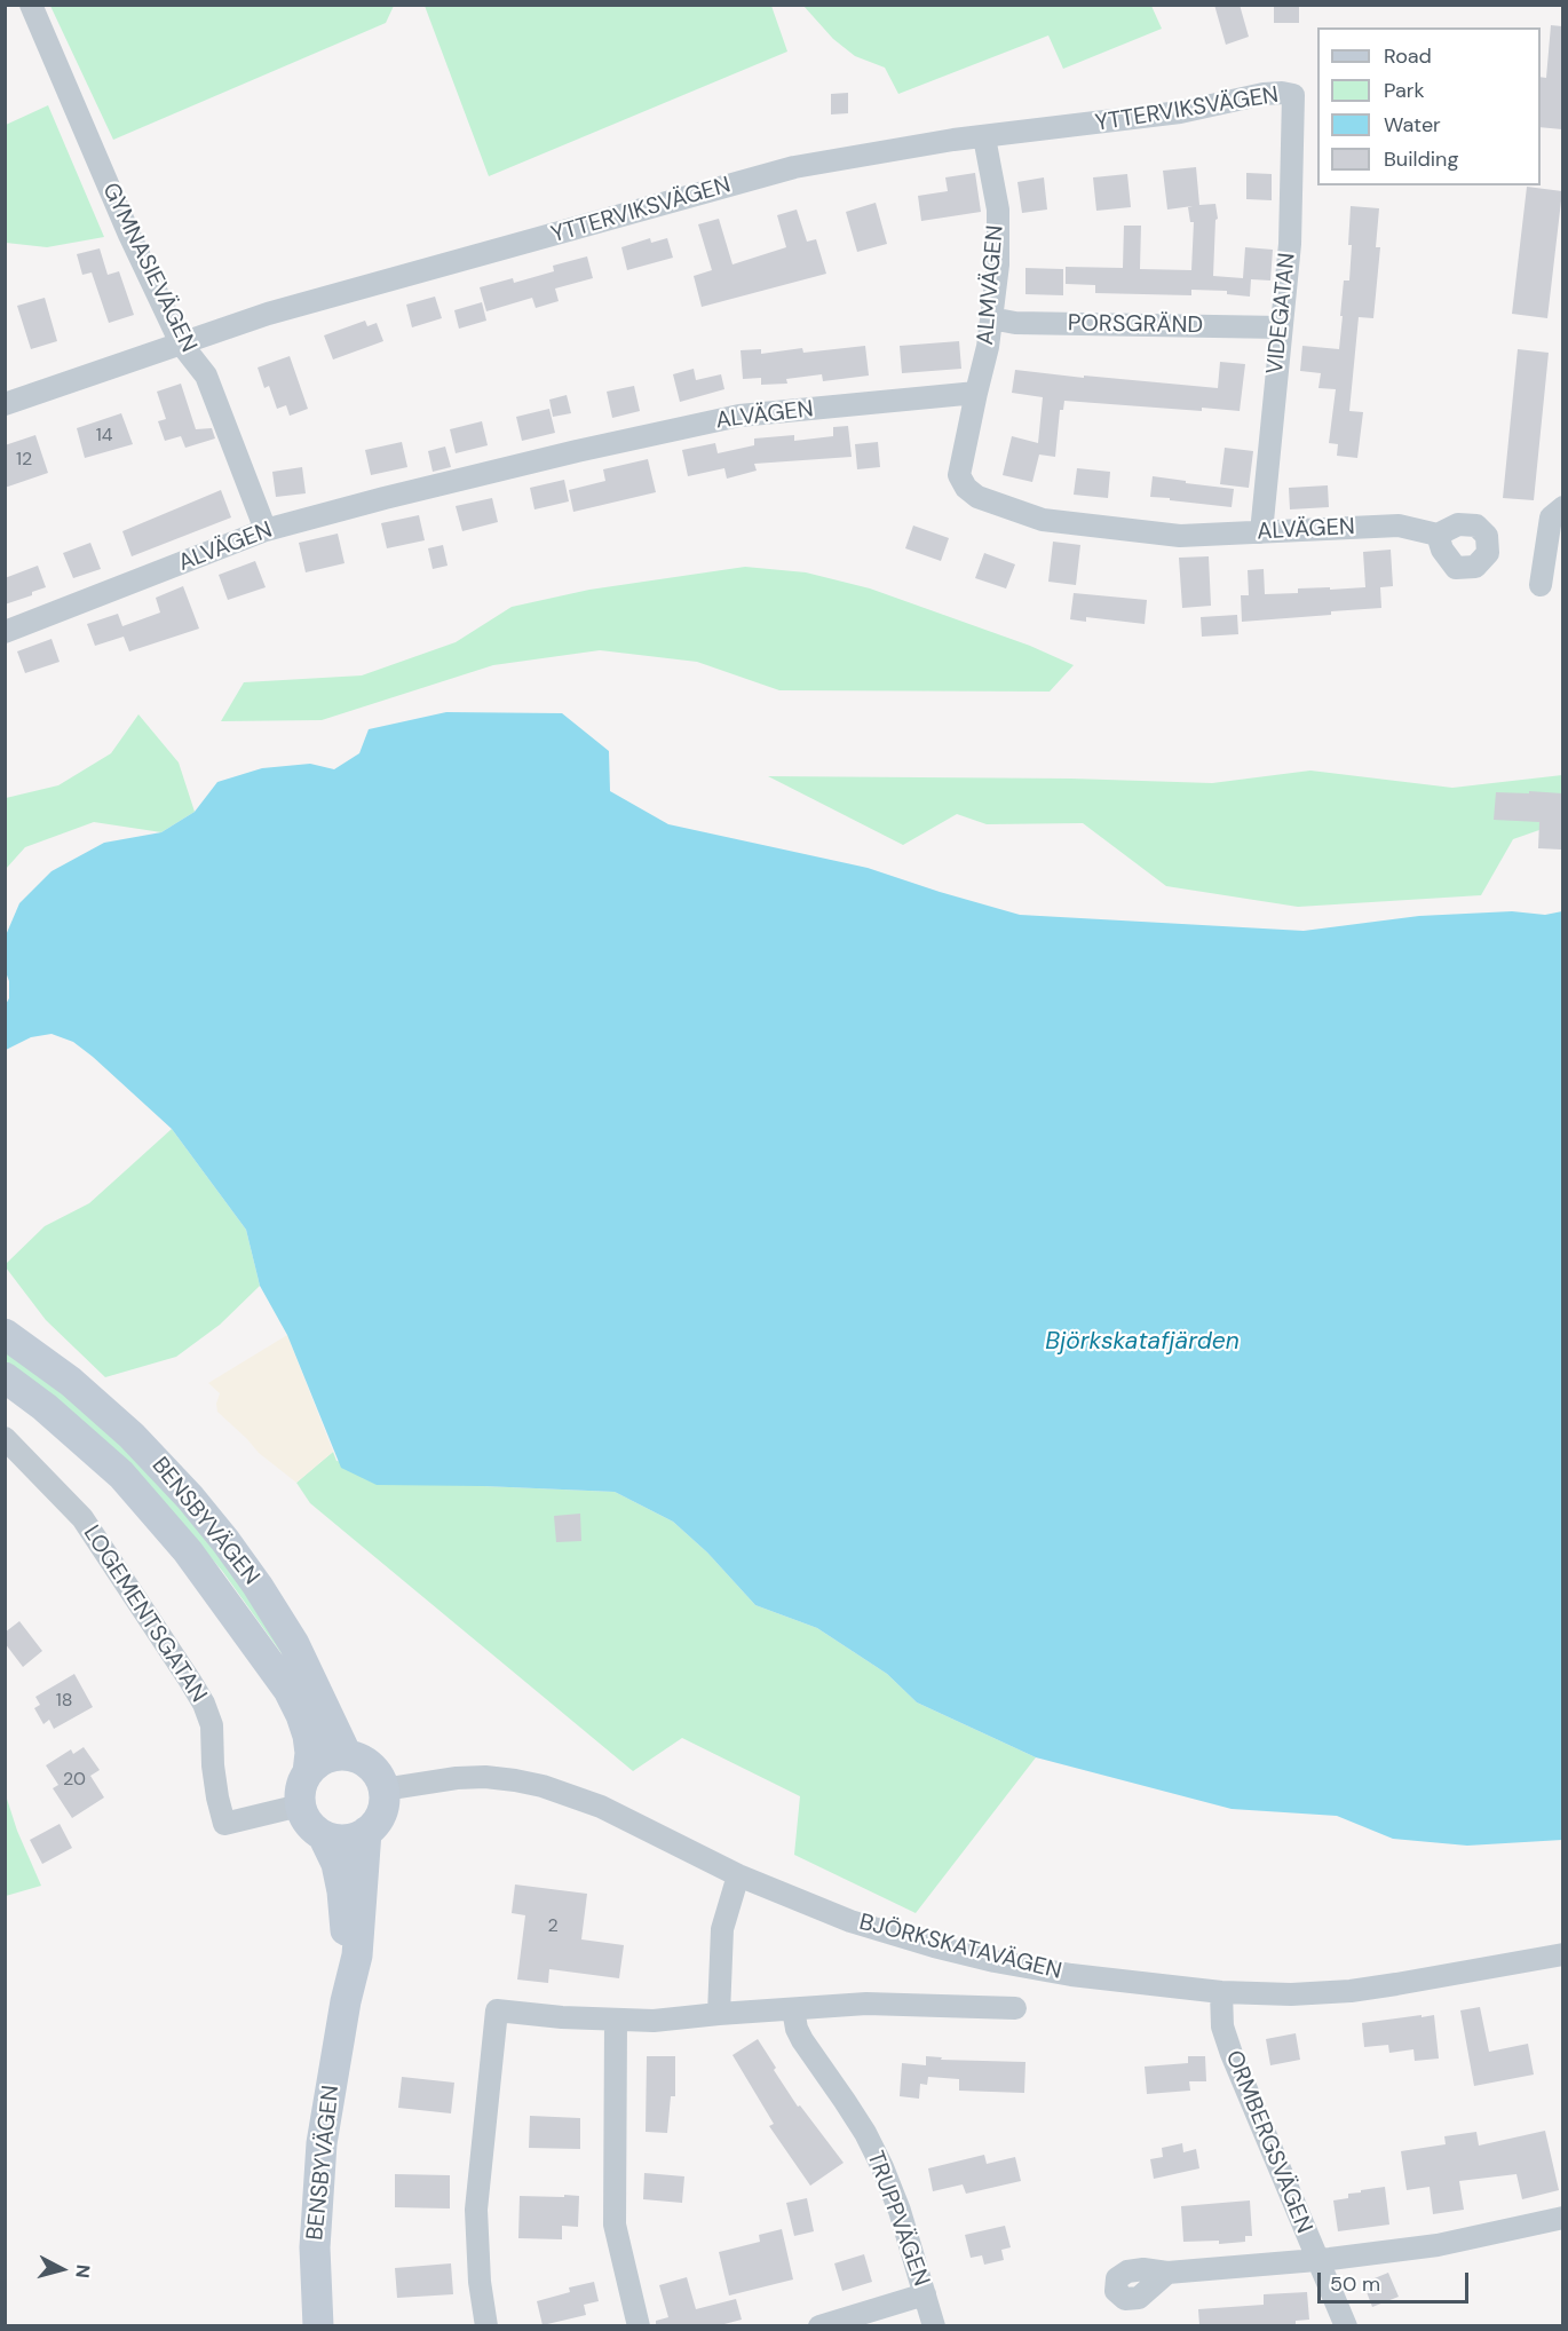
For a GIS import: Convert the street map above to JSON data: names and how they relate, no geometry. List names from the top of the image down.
{
  "streets": {
    "main road": ["BENSBYVÄGEN"],
    "street": [
      "YTTERVIKSVÄGEN",
      "GYMNASIEVÄGEN",
      "ALMVÄGEN",
      "VIDEGATAN",
      "PORSGRÄND",
      "ALVÄGEN",
      "LOGEMENTSGATAN",
      "BJÖRKSKATAVÄGEN",
      "ORMBERGSVÄGEN",
      "TRUPPVÄGEN"
    ]
  },
  "crossings": [
    ["YTTERVIKSVÄGEN", "GYMNASIEVÄGEN"],
    ["YTTERVIKSVÄGEN", "ALMVÄGEN"],
    ["YTTERVIKSVÄGEN", "VIDEGATAN"],
    ["GYMNASIEVÄGEN", "ALVÄGEN"],
    ["ALMVÄGEN", "PORSGRÄND"],
    ["ALMVÄGEN", "ALVÄGEN"],
    ["VIDEGATAN", "PORSGRÄND"],
    ["VIDEGATAN", "ALVÄGEN"],
    ["BENSBYVÄGEN", "LOGEMENTSGATAN"],
    ["BENSBYVÄGEN", "BJÖRKSKATAVÄGEN"],
    ["LOGEMENTSGATAN", "BJÖRKSKATAVÄGEN"],
    ["BJÖRKSKATAVÄGEN", "ORMBERGSVÄGEN"]
  ],
  "water": ["Björkskatafjärden"],
  "house_numbers": [
    "14",
    "12",
    "18",
    "20",
    "2"
  ],
  "legend": [
    "Road",
    "Park",
    "Water",
    "Building"
  ],
  "scale_bar": "50 m",
  "north": "right"
}
